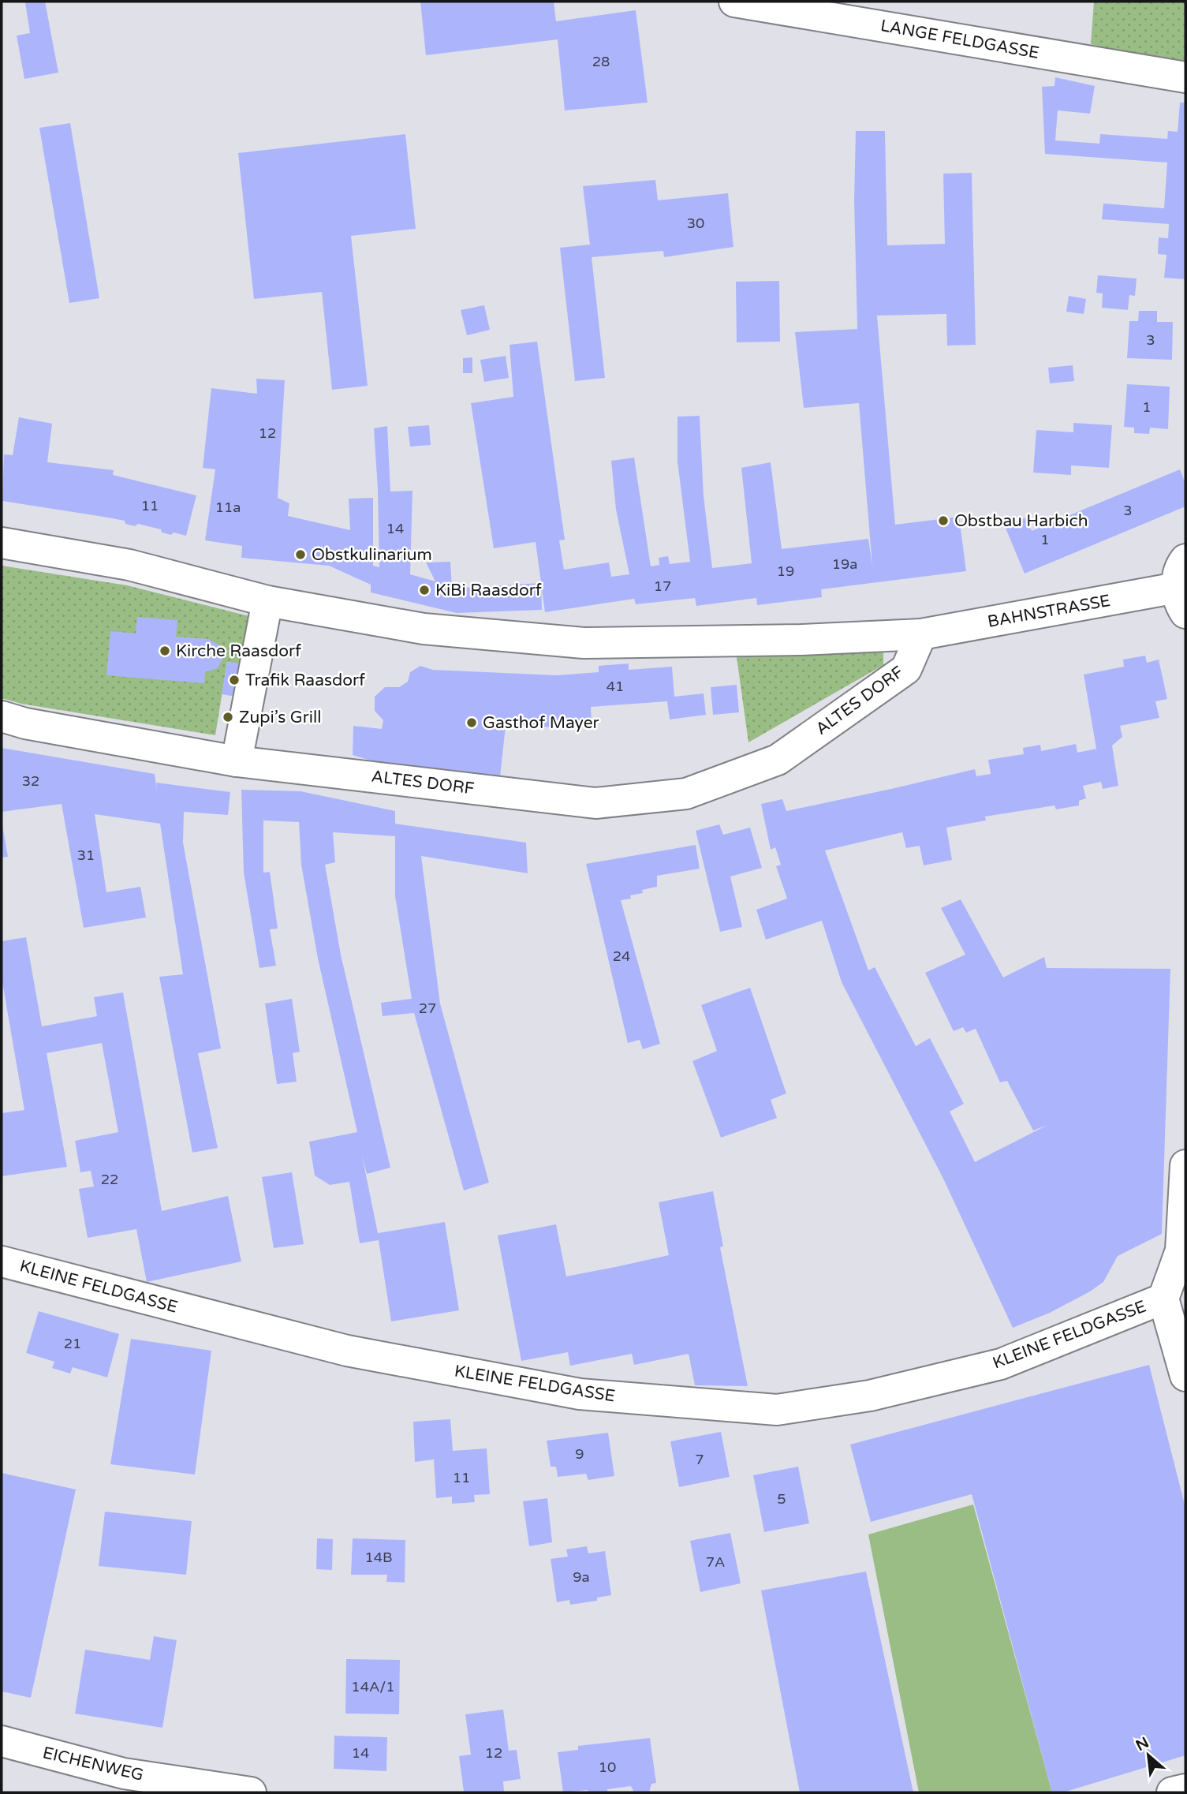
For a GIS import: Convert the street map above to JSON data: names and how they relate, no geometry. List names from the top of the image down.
{
  "streets": {
    "street": [
      "LANGE FELDGASSE",
      "BAHNSTRASSE",
      "ALTES DORF",
      "KLEINE FELDGASSE",
      "EICHENWEG"
    ]
  },
  "crossings": [
    ["BAHNSTRASSE", "ALTES DORF"]
  ],
  "places": [
    "Obstbau Harbich",
    "Obstkulinarium",
    "KiBi Raasdorf",
    "Kirche Raasdorf",
    "Trafik Raasdorf",
    "Zupi’s Grill",
    "Gasthof Mayer"
  ],
  "house_numbers": [
    "28",
    "30",
    "3",
    "1",
    "12",
    "11",
    "11a",
    "3",
    "14",
    "1",
    "19a",
    "19",
    "17",
    "41",
    "32",
    "31",
    "24",
    "27",
    "22",
    "21",
    "9",
    "7",
    "11",
    "5",
    "14B",
    "7A",
    "9a",
    "14A/1",
    "14",
    "12",
    "10"
  ],
  "north": "top left"
}
